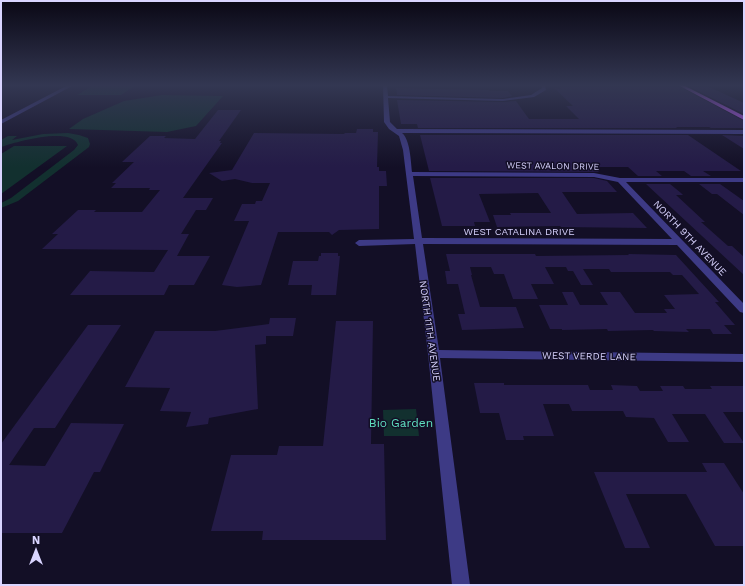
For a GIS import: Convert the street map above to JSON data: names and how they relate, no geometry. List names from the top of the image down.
{
  "streets": {
    "street": [
      "WEST AVALON DRIVE",
      "WEST CATALINA DRIVE",
      "NORTH 9TH AVENUE",
      "NORTH 11TH AVENUE",
      "WEST VERDE LANE"
    ]
  },
  "crossings": [
    ["WEST AVALON DRIVE", "NORTH 9TH AVENUE"],
    ["WEST AVALON DRIVE", "NORTH 11TH AVENUE"],
    ["WEST CATALINA DRIVE", "NORTH 9TH AVENUE"],
    ["WEST CATALINA DRIVE", "NORTH 11TH AVENUE"],
    ["NORTH 11TH AVENUE", "WEST VERDE LANE"]
  ],
  "parks": ["Bio Garden"],
  "north": "top"
}
